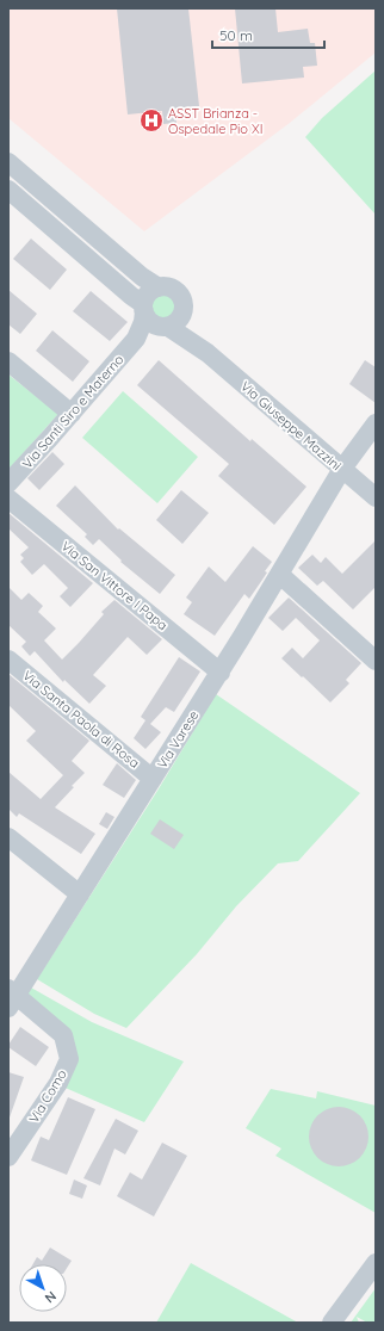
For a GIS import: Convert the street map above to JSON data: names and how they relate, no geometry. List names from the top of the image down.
{
  "streets": {
    "street": [
      "Via Santi Siro e Materno",
      "Via Giuseppe Mazzini",
      "Via San Vittore I Papa",
      "Via Santa Paola di Rosa",
      "Via Varese",
      "Via Como"
    ]
  },
  "crossings": [
    ["Via Santi Siro e Materno", "Via Giuseppe Mazzini"],
    ["Via Giuseppe Mazzini", "Via Varese"],
    ["Via San Vittore I Papa", "Via Varese"],
    ["Via Santa Paola di Rosa", "Via Varese"],
    ["Via Varese", "Via Como"]
  ],
  "places": {
    "hospital": ["ASST Brianza - Ospedale Pio XI"]
  },
  "scale_bar": "50 m",
  "north": "bottom right"
}
